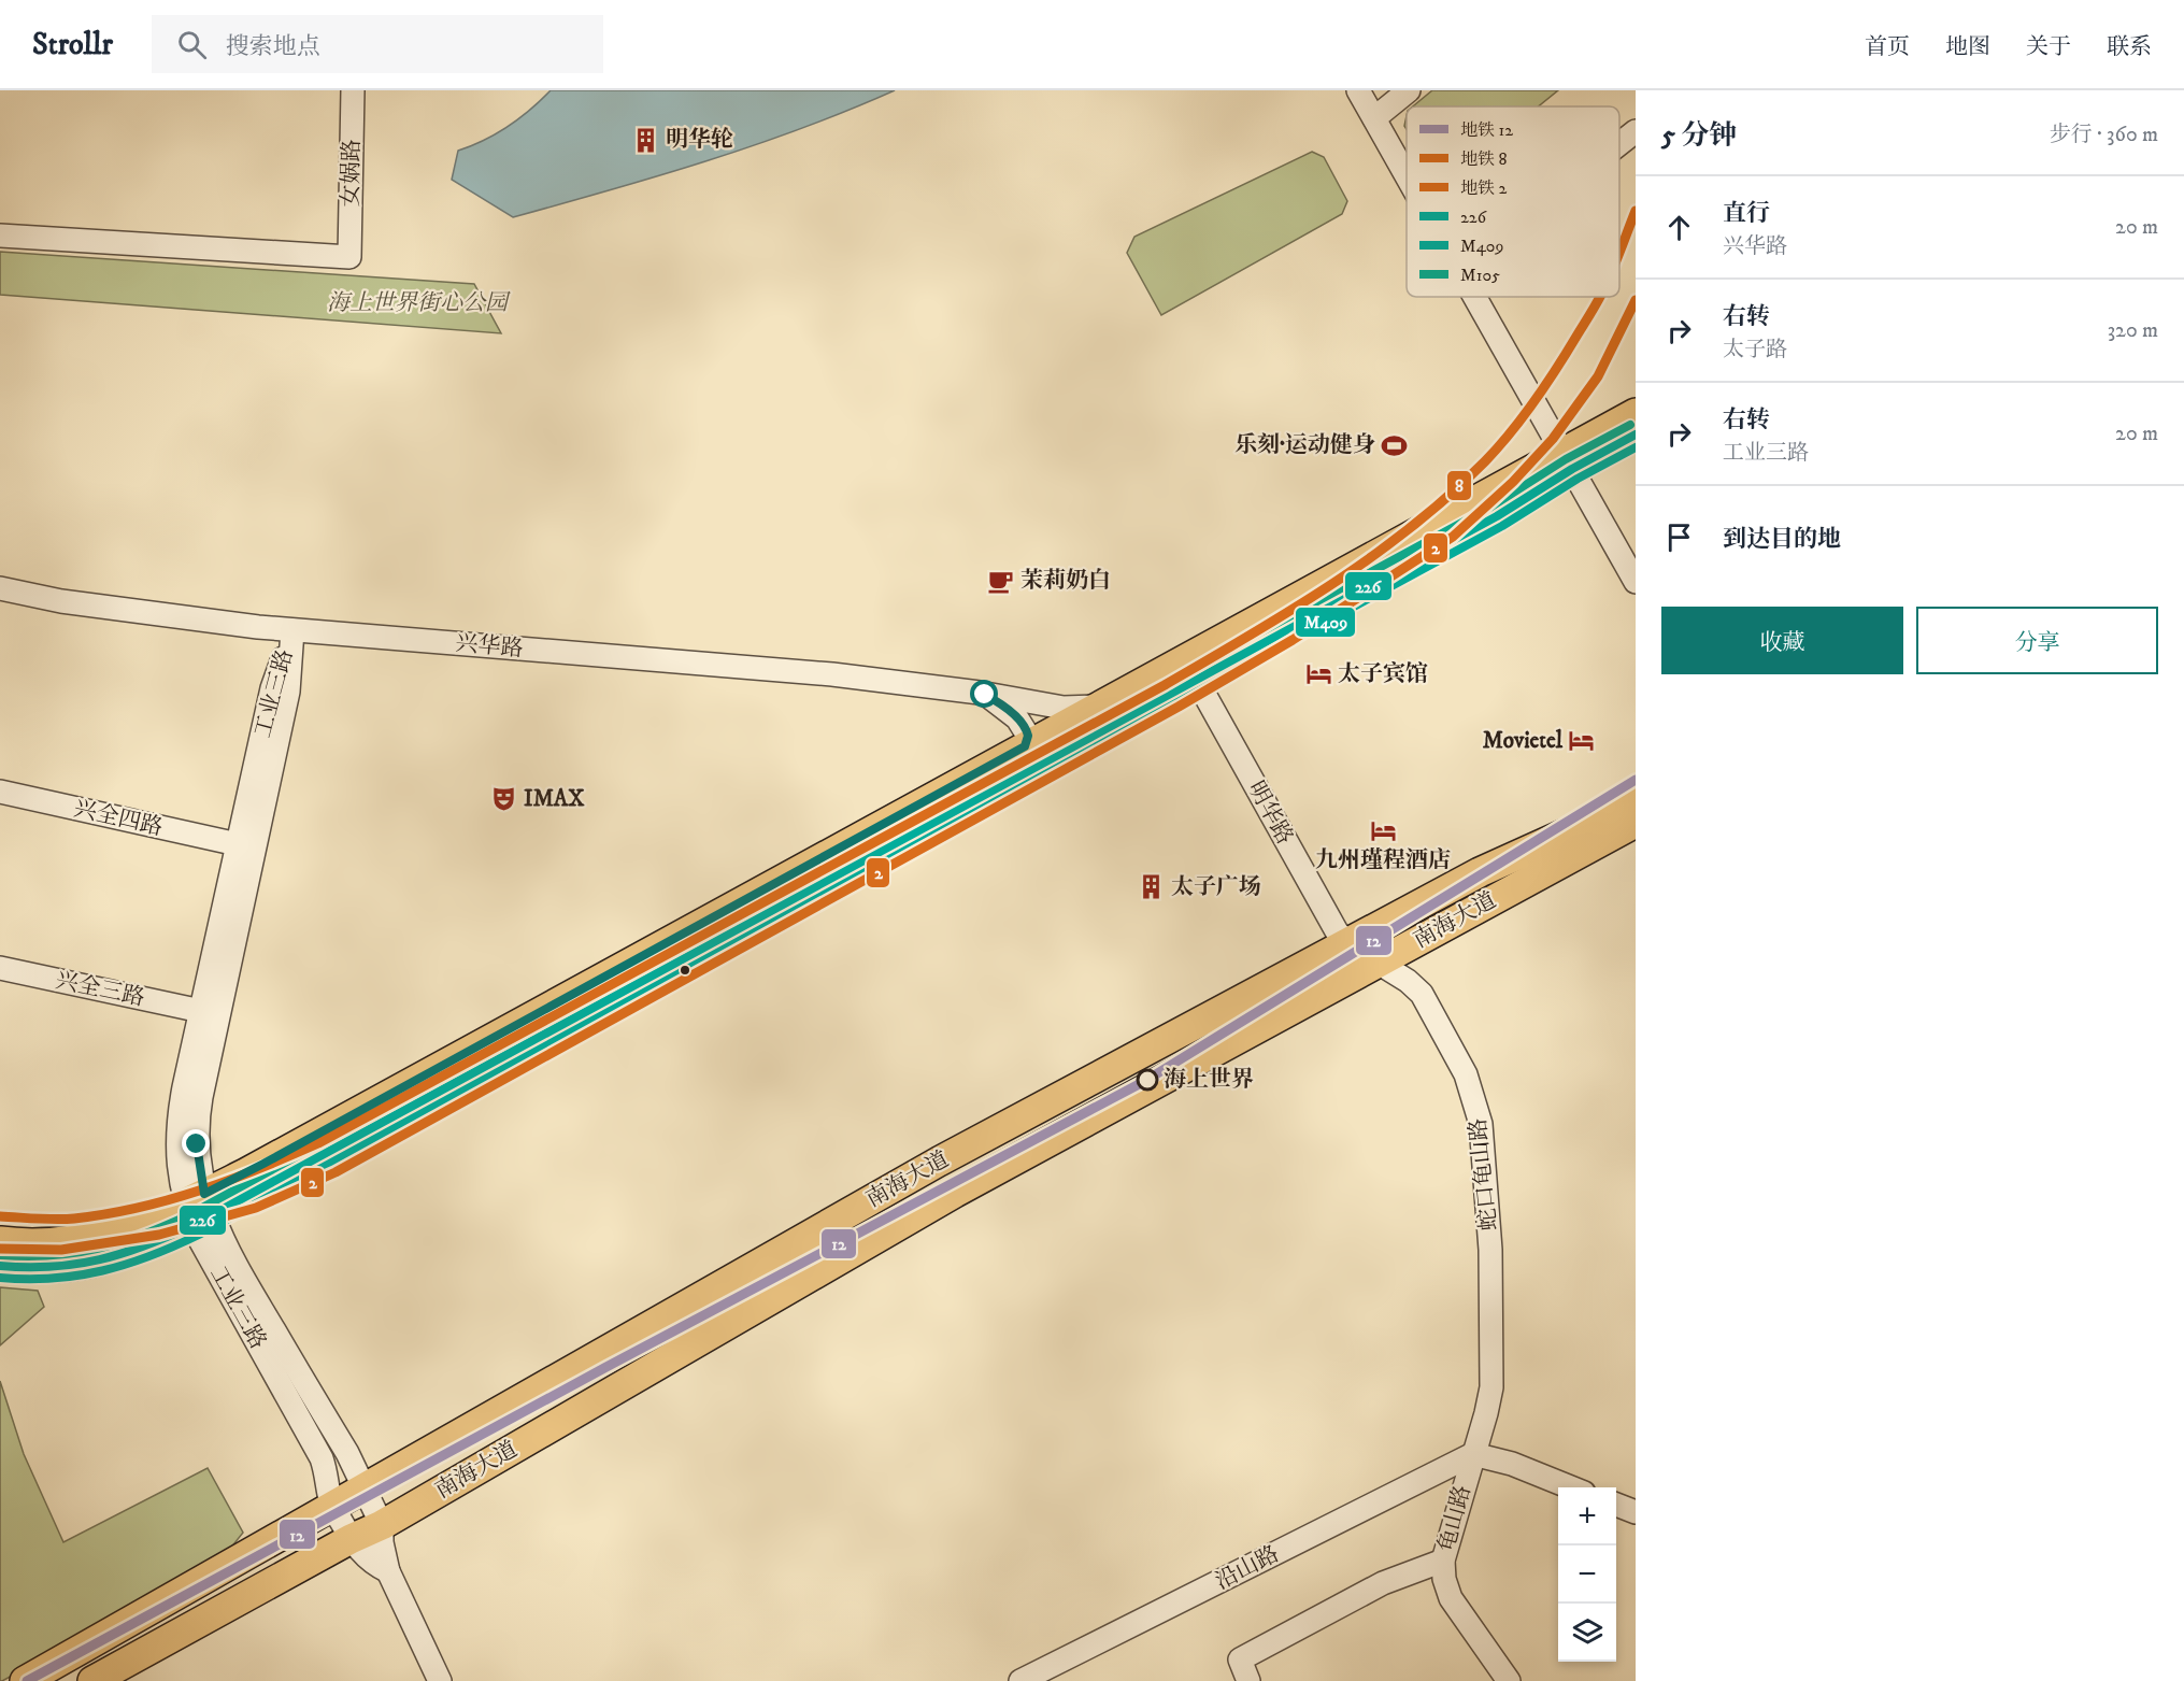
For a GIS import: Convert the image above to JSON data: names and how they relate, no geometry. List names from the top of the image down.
{
  "streets": {
    "main road": ["南海大道"],
    "street": [
      "女娲路",
      "兴华路",
      "工业三路",
      "明华路",
      "兴全四路",
      "兴全三路",
      "蛇口龟山路",
      "龟山路",
      "沿山路"
    ]
  },
  "crossings": [
    ["兴华路", "工业三路"],
    ["工业三路", "兴全四路"],
    ["工业三路", "南海大道"],
    ["工业三路", "兴全三路"],
    ["明华路", "南海大道"],
    ["明华路", "蛇口龟山路"],
    ["南海大道", "蛇口龟山路"],
    ["蛇口龟山路", "龟山路"],
    ["蛇口龟山路", "沿山路"],
    ["龟山路", "沿山路"]
  ],
  "parks": ["海上世界街心公园"],
  "places": {
    "building": ["明华轮", "太子广场"],
    "sports": ["乐刻·运动健身"],
    "cafe": ["茉莉奶白"],
    "hotel": ["太子宾馆", "Movietel", "九州瑾程酒店"],
    "theatre": ["IMAX"],
    "other": ["海上世界"]
  },
  "lines": [
    "metro line 8",
    "metro line 2",
    "transit line M105",
    "transit line 226",
    "transit line M409",
    "metro line 12"
  ],
  "legend": [
    "地铁 12",
    "地铁 8",
    "地铁 2",
    "226",
    "M409",
    "M105"
  ],
  "page": {
    "header": "Strollr",
    "search": "搜索地点",
    "nav": [
      "首页",
      "地图",
      "关于",
      "联系"
    ],
    "heading": ["5 分钟", "步行 · 360 m"],
    "list": [
      ["直行", "兴华路", "20 m"],
      ["右转", "太子路", "320 m"],
      ["右转", "工业三路", "20 m"],
      "到达目的地"
    ],
    "buttons": ["收藏", "分享"],
    "map_buttons": ["+", "−"]
  }
}
